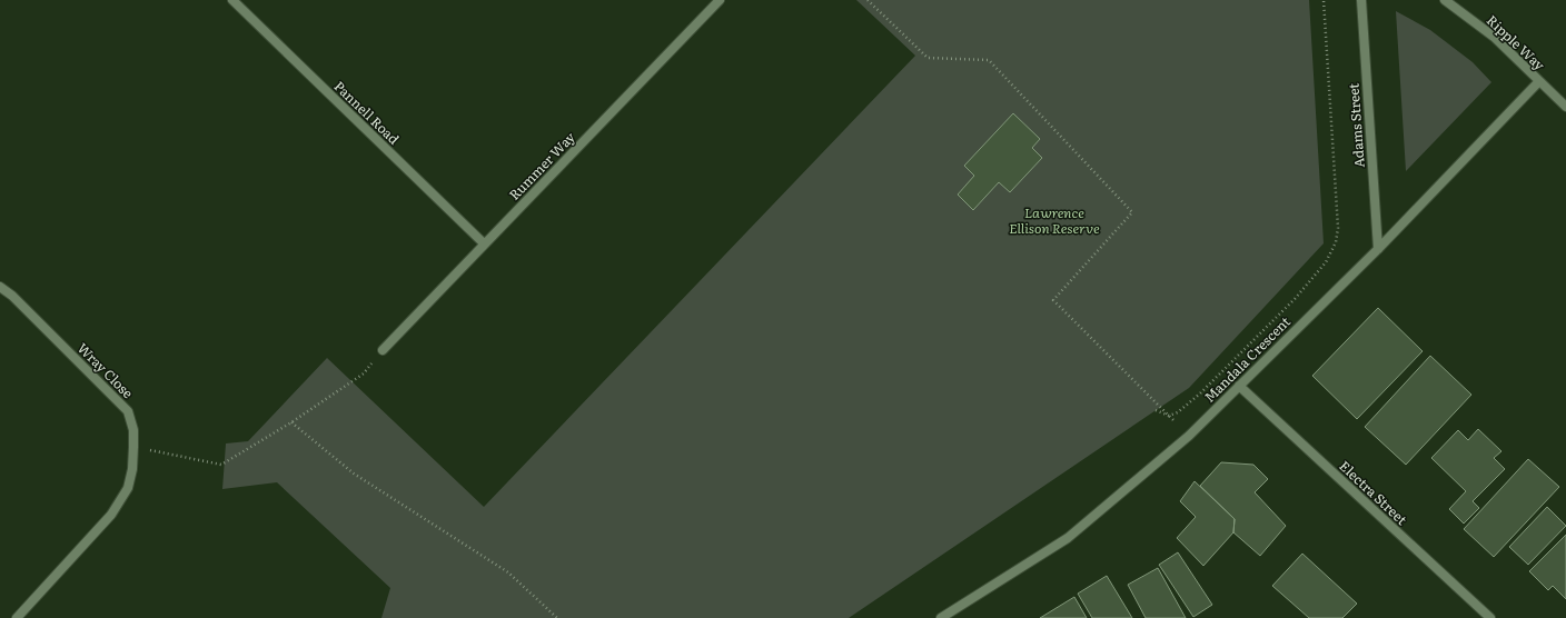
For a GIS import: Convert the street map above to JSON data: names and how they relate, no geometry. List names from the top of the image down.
{
  "streets": {
    "street": [
      "Ripple Way",
      "Pannell Road",
      "Adams Street",
      "Rummer Way",
      "Mandala Crescent",
      "Wray Close",
      "Electra Street"
    ]
  },
  "crossings": [
    ["Ripple Way", "Mandala Crescent"],
    ["Pannell Road", "Rummer Way"],
    ["Adams Street", "Mandala Crescent"],
    ["Mandala Crescent", "Electra Street"]
  ],
  "parks": ["Lawrence Ellison Reserve"]
}
